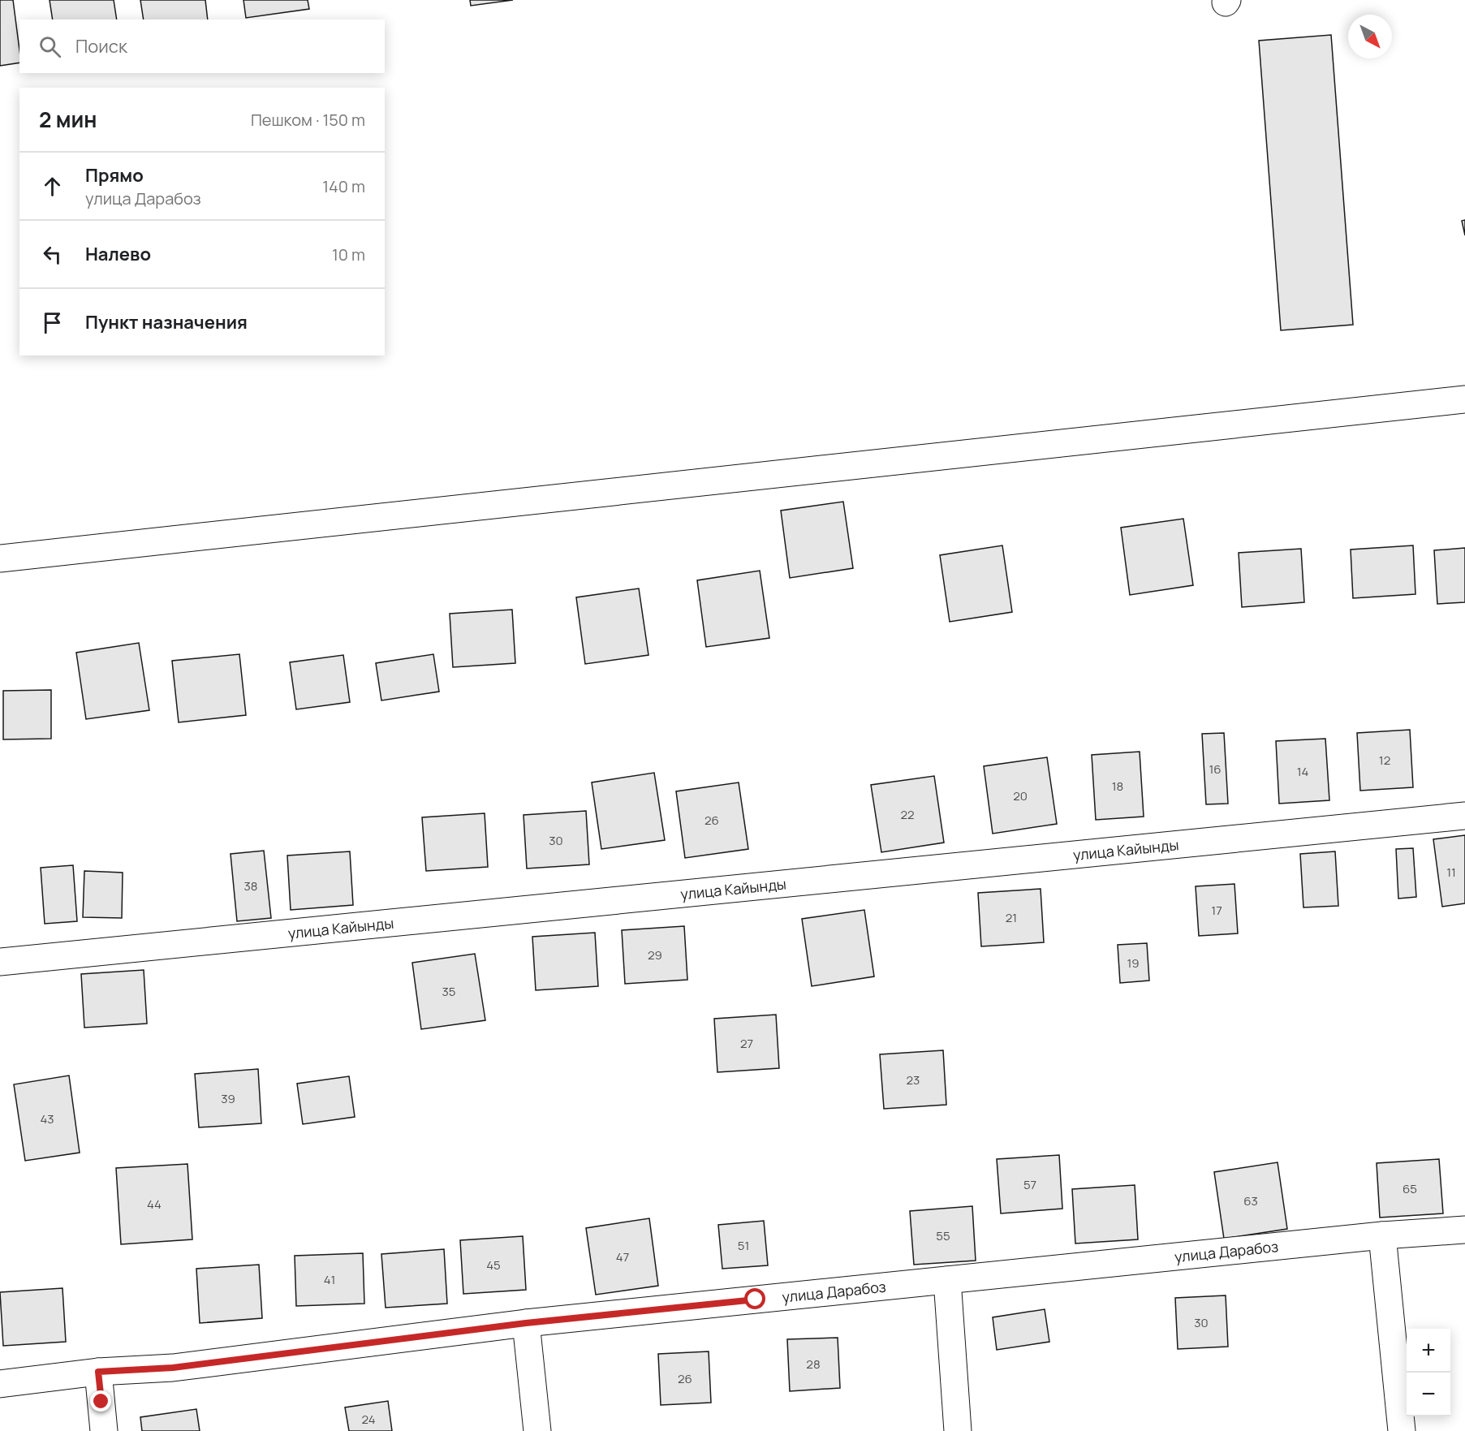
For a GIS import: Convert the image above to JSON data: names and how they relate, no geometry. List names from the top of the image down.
{
  "streets": {
    "street": ["улица Кайынды", "улица Дарабоз"]
  },
  "house_numbers": [
    "12",
    "16",
    "14",
    "18",
    "20",
    "22",
    "26",
    "30",
    "11",
    "38",
    "17",
    "21",
    "29",
    "19",
    "35",
    "27",
    "23",
    "39",
    "43",
    "57",
    "65",
    "63",
    "44",
    "55",
    "51",
    "47",
    "45",
    "41",
    "30",
    "28",
    "26",
    "24"
  ],
  "north": "bottom right",
  "page": {
    "search": "Поиск",
    "heading": ["2 мин", "Пешком · 150 m"],
    "list": [
      ["Прямо", "улица Дарабоз", "140 m"],
      ["Налево", "10 m"],
      "Пункт назначения"
    ],
    "map_buttons": ["+", "−"]
  }
}
